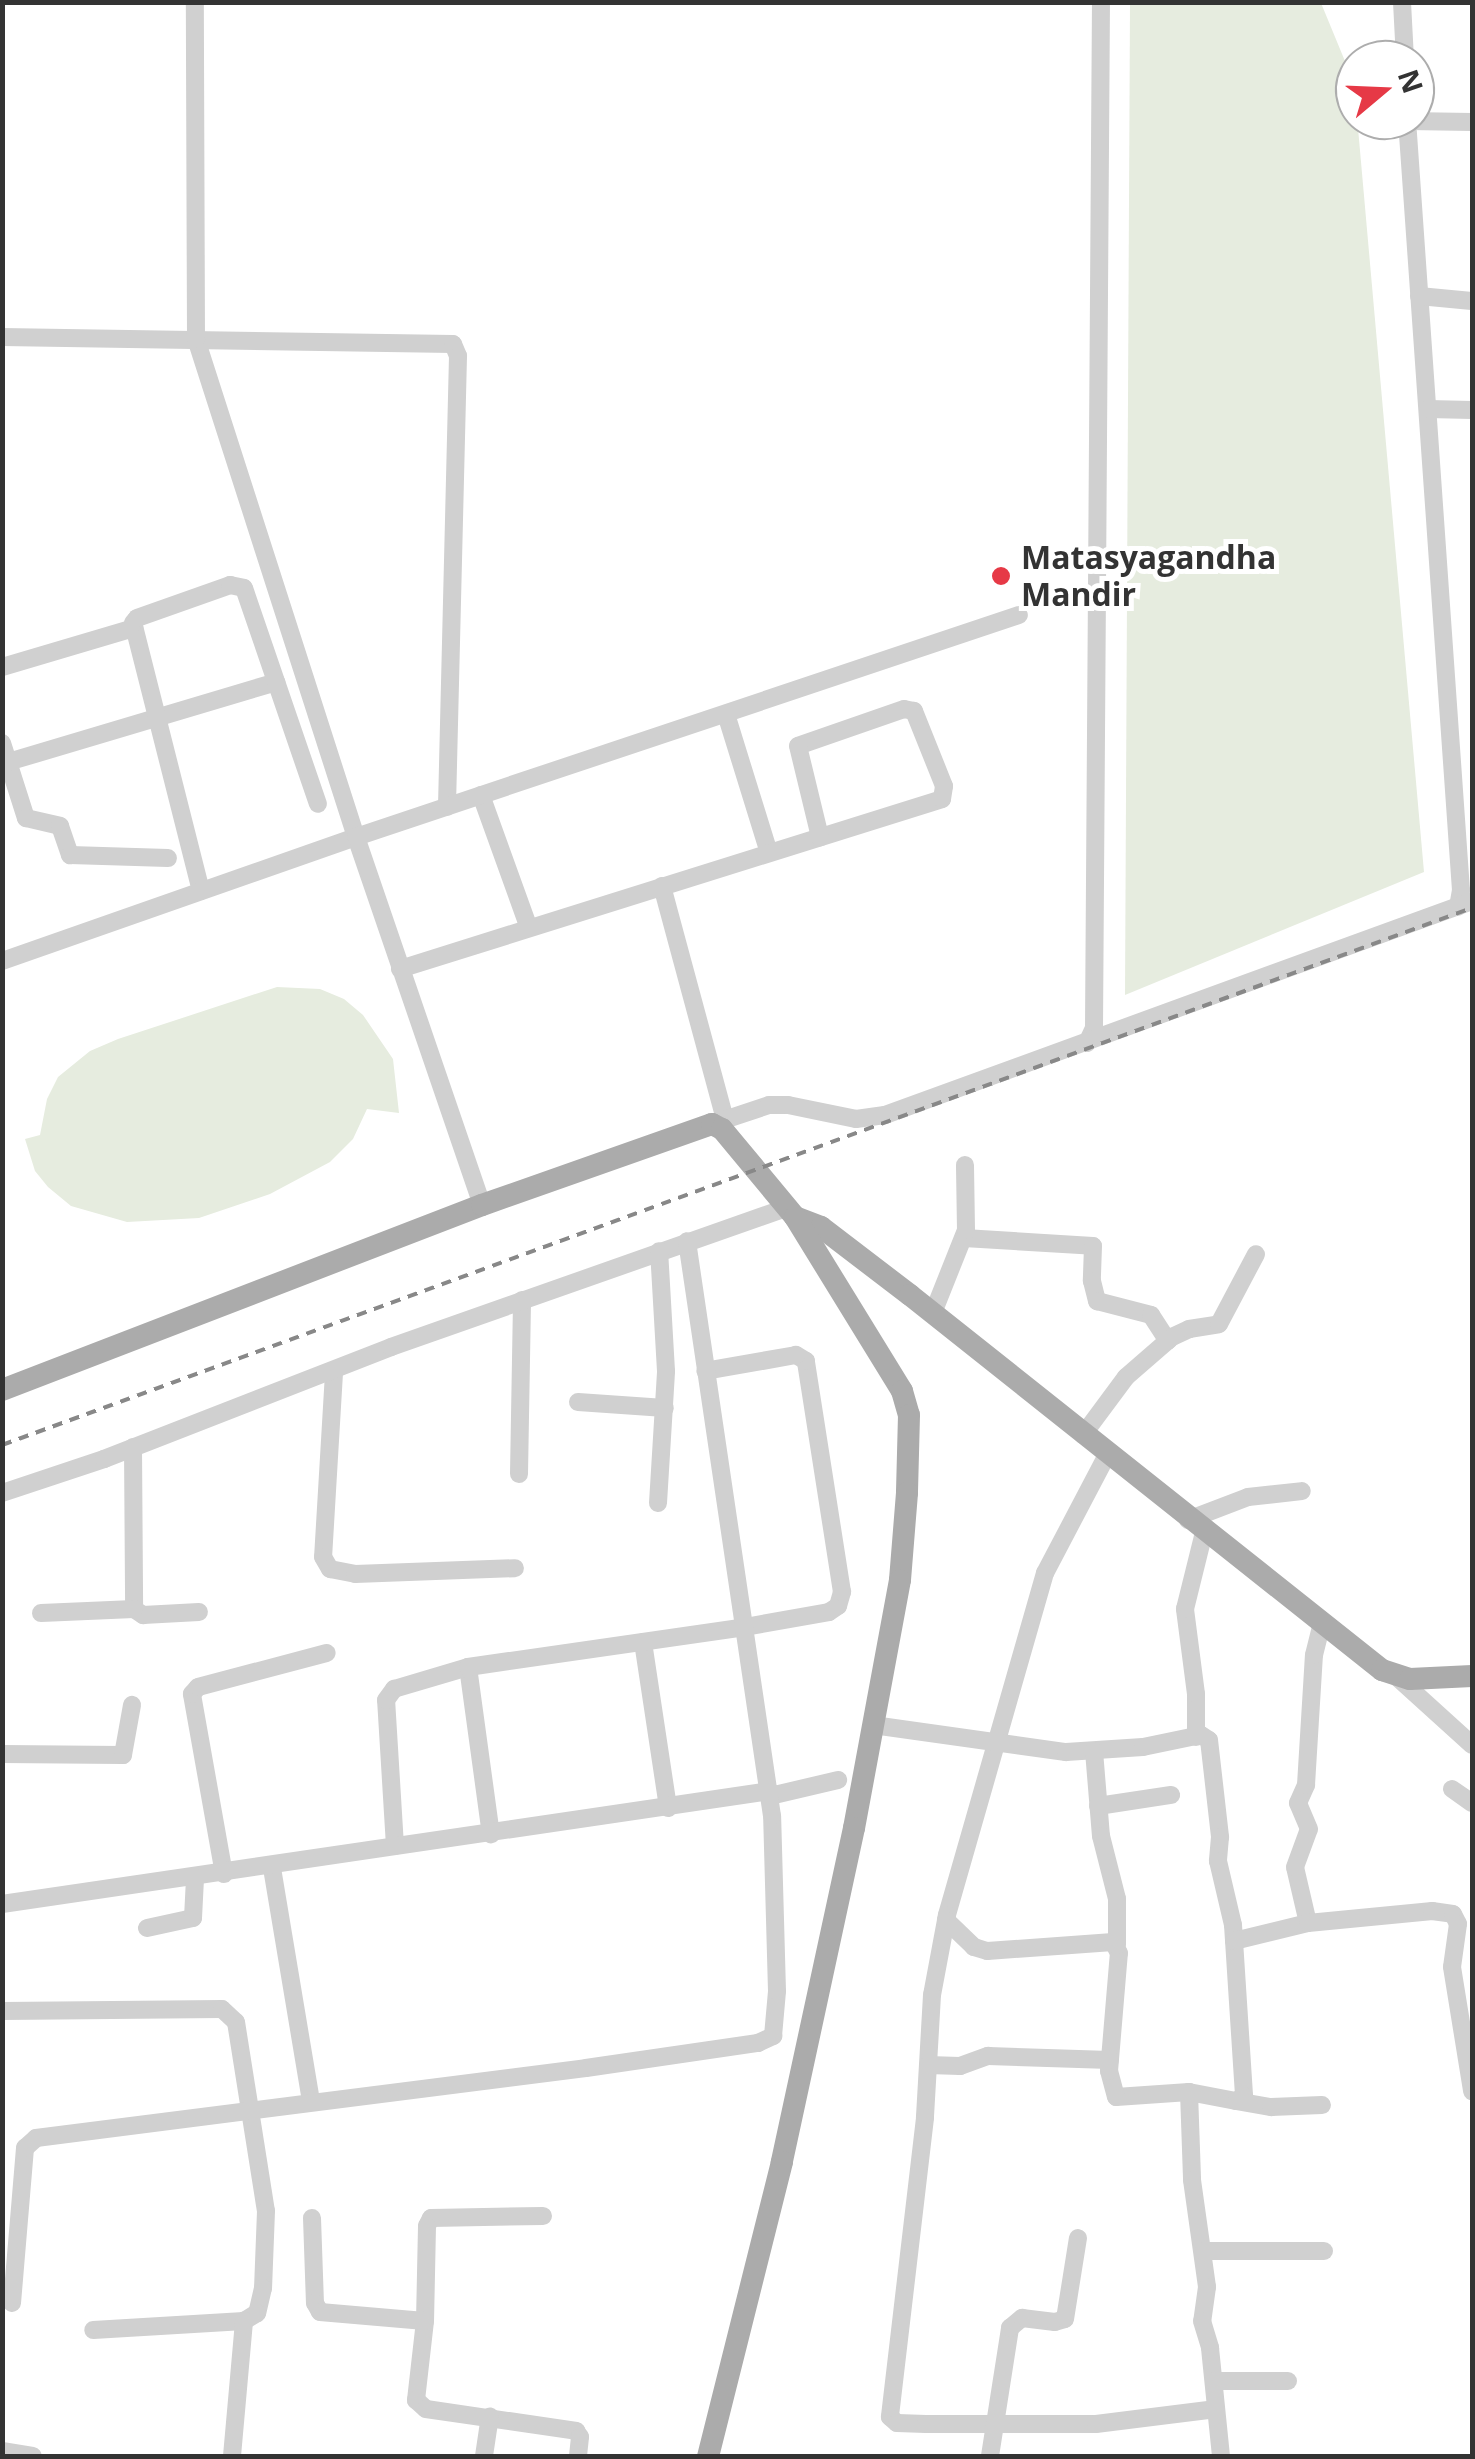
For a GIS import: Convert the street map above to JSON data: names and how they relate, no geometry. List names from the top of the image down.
{
  "places": ["Matasyagandha Mandir"],
  "north": "right"
}
